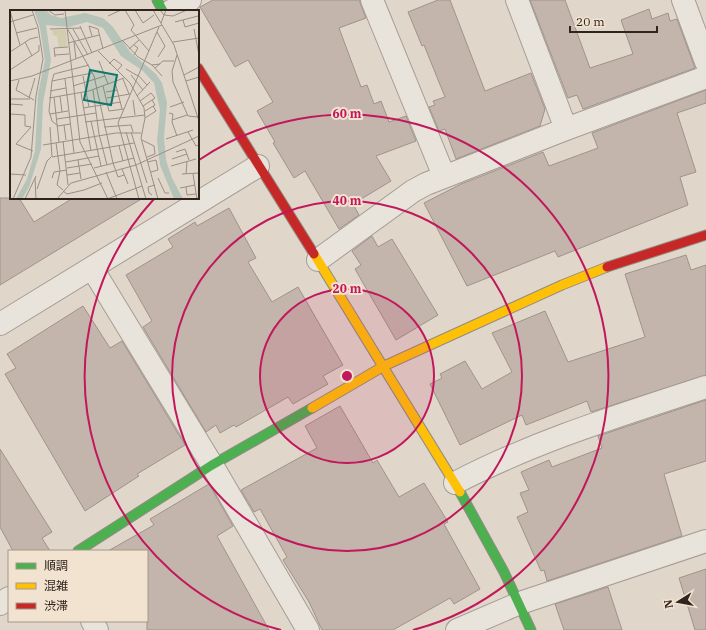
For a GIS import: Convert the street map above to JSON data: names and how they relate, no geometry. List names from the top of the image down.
{
  "legend": ["順調", "混雑", "渋滞"],
  "scale_bar": "20 m",
  "north": "left",
  "rings": ["60 m", "40 m", "20 m"]
}
